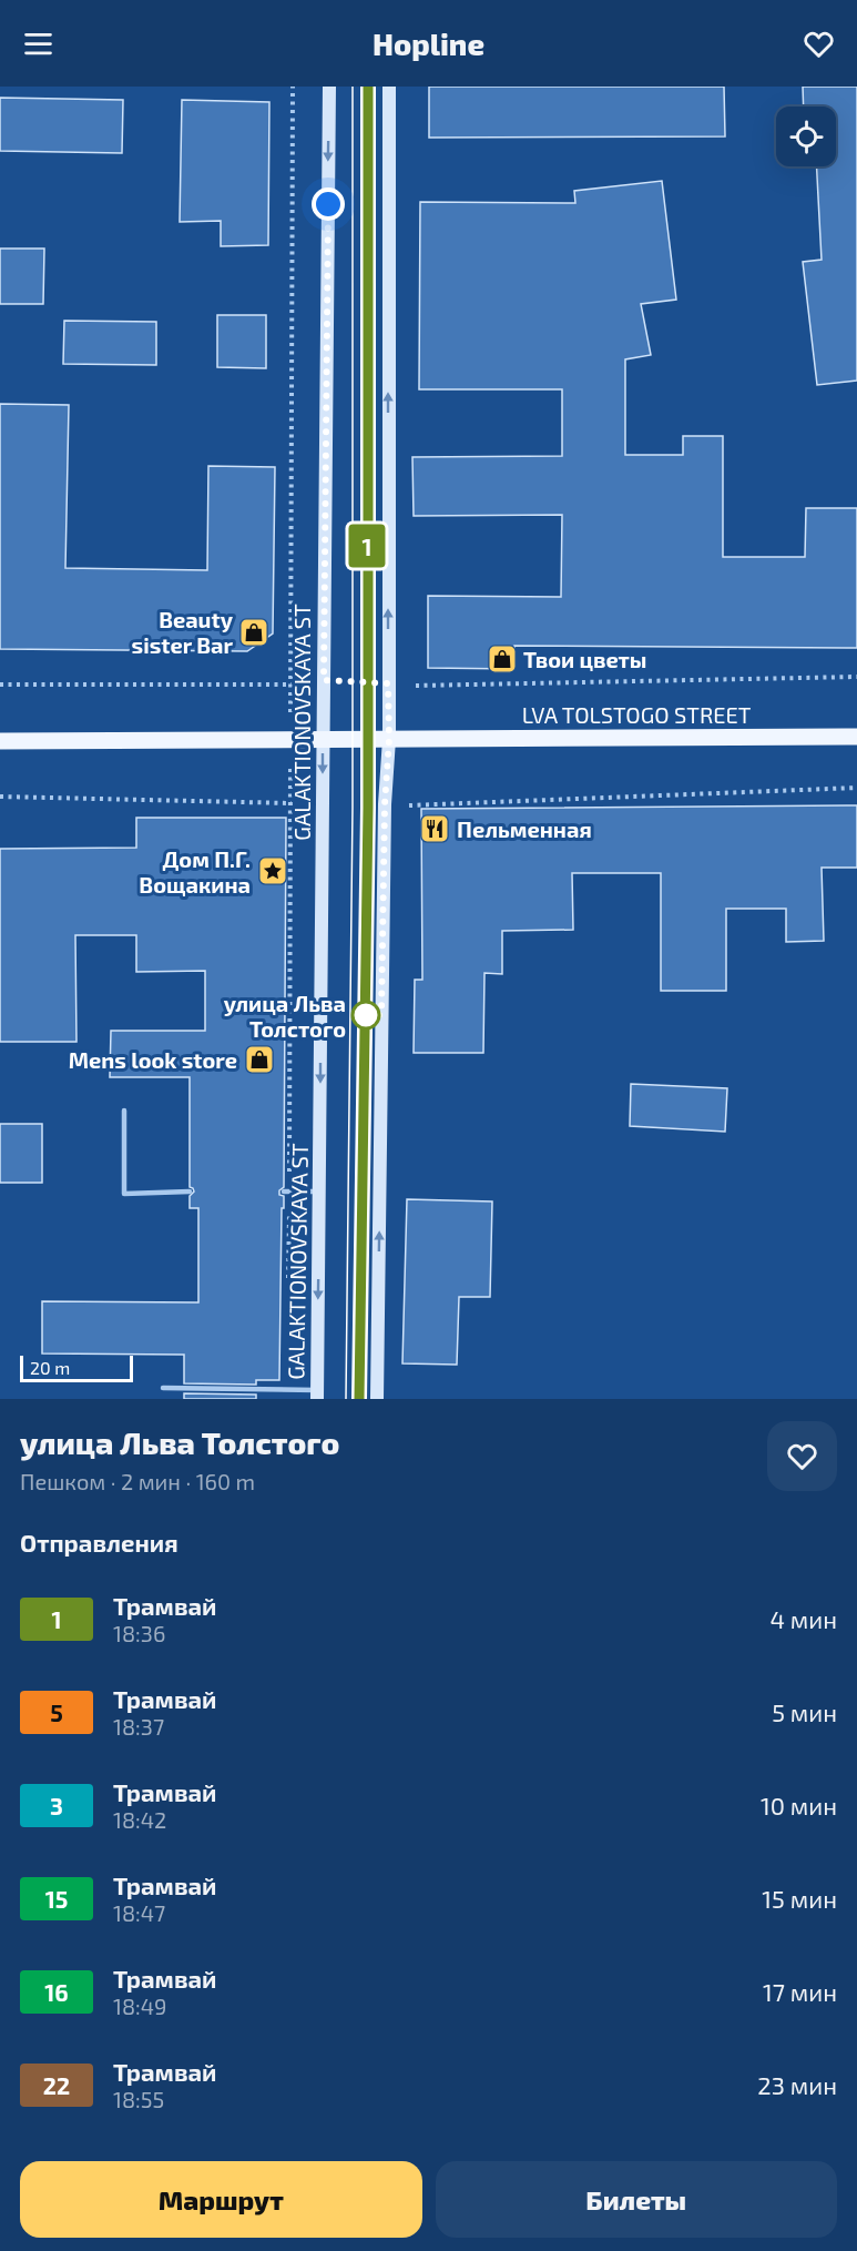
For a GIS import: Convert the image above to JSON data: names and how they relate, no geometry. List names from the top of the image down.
{
  "streets": {
    "main road": ["LVA TOLSTOGO STREET", "GALAKTIONOVSKAYA ST"]
  },
  "places": {
    "shop": ["Beauty sister Bar", "Твои цветы", "Mens look store"],
    "restaurant": ["Пельменная"],
    "place": ["Дом П.Г. Вощакина"],
    "other": ["улица Льва Толстого"]
  },
  "lines": ["tram line 1"],
  "scale_bar": "20 m",
  "page": {
    "header": "Hopline",
    "on_map": "1",
    "scale": "20 m",
    "heading": [
      ["улица Льва Толстого", "Пешком · 2 мин · 160 m"],
      "Отправления"
    ],
    "list": [
      {
        "mark": "1",
        "name": "Трамвай",
        "note": "18:36",
        "value": "4 мин"
      },
      {
        "mark": "5",
        "name": "Трамвай",
        "note": "18:37",
        "value": "5 мин"
      },
      {
        "mark": "3",
        "name": "Трамвай",
        "note": "18:42",
        "value": "10 мин"
      },
      {
        "mark": "15",
        "name": "Трамвай",
        "note": "18:47",
        "value": "15 мин"
      },
      {
        "mark": "16",
        "name": "Трамвай",
        "note": "18:49",
        "value": "17 мин"
      },
      {
        "mark": "22",
        "name": "Трамвай",
        "note": "18:55",
        "value": "23 мин"
      }
    ],
    "buttons": ["Маршрут", "Билеты"]
  }
}
